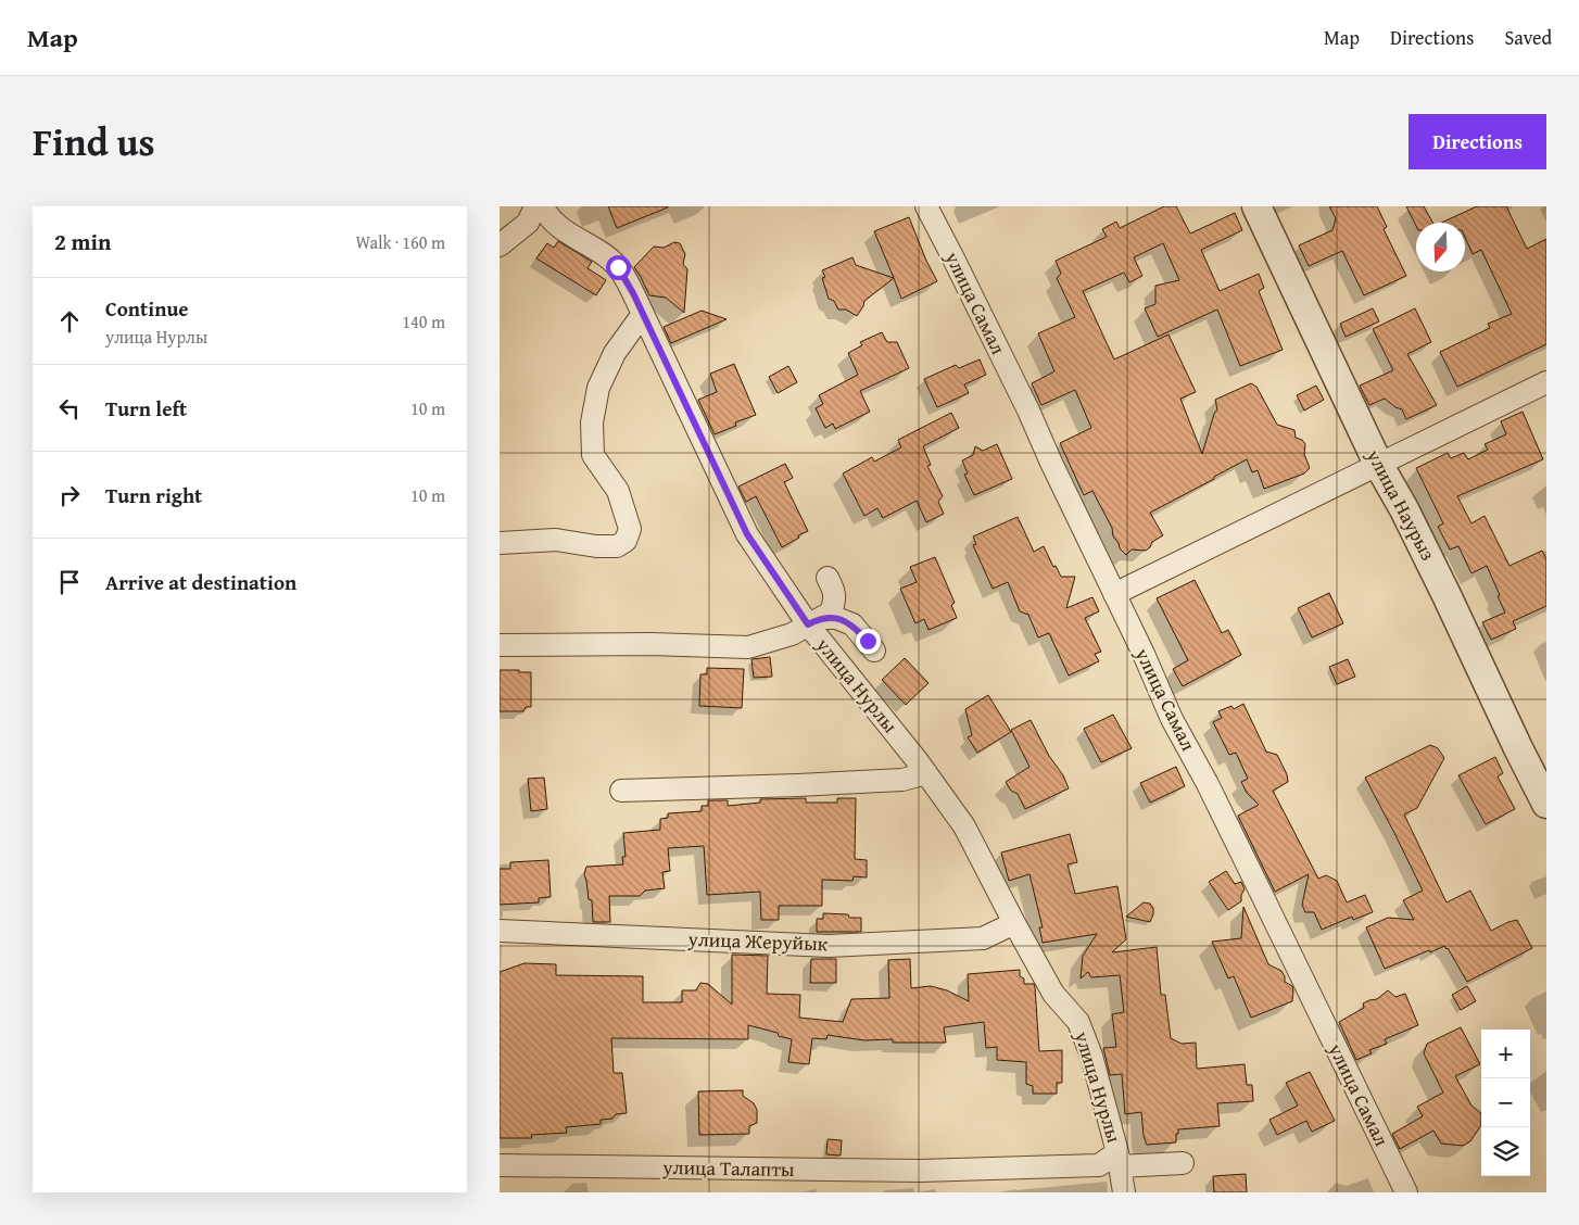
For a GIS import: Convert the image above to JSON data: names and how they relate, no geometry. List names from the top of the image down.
{
  "streets": {
    "street": [
      "улица Самал",
      "улица Наурыз",
      "улица Нурлы",
      "улица Жеруйык",
      "улица Талапты"
    ]
  },
  "crossings": [
    ["улица Нурлы", "улица Жеруйык"],
    ["улица Нурлы", "улица Талапты"]
  ],
  "north": "bottom",
  "page": {
    "header": "Map",
    "nav": ["Map", "Directions", "Saved"],
    "title": "Find us",
    "buttons": "Directions",
    "heading": ["2 min", "Walk · 160 m"],
    "list": [
      ["Continue", "улица Нурлы", "140 m"],
      ["Turn left", "10 m"],
      ["Turn right", "10 m"],
      "Arrive at destination"
    ],
    "map_buttons": ["+", "−"]
  }
}
